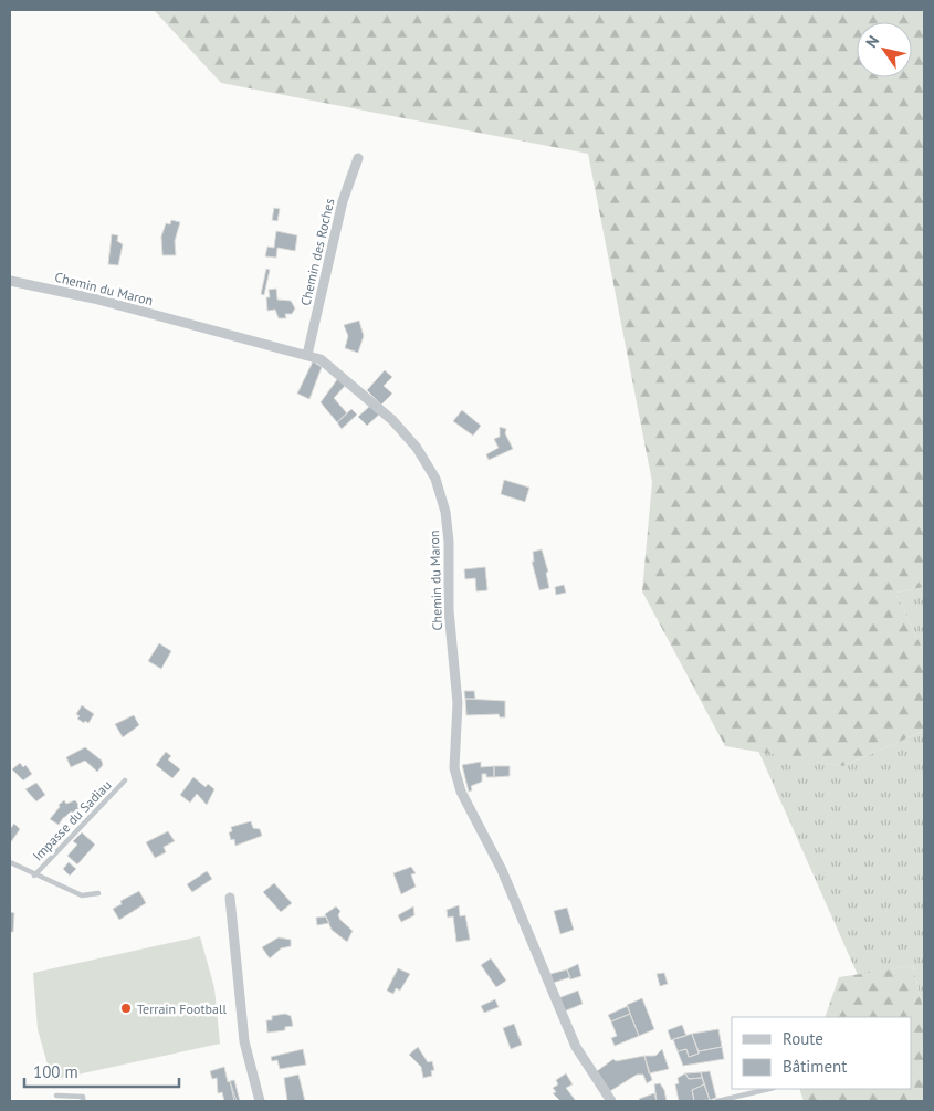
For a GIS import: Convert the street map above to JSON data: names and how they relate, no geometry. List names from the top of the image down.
{
  "streets": {
    "street": ["Chemin des Roches", "Chemin du Maron"],
    "lane": ["Impasse du Sadiau"]
  },
  "crossings": [
    ["Chemin des Roches", "Chemin du Maron"]
  ],
  "places": ["Terrain Football"],
  "legend": ["Route", "Bâtiment"],
  "scale_bar": "100 m",
  "north": "top left"
}
